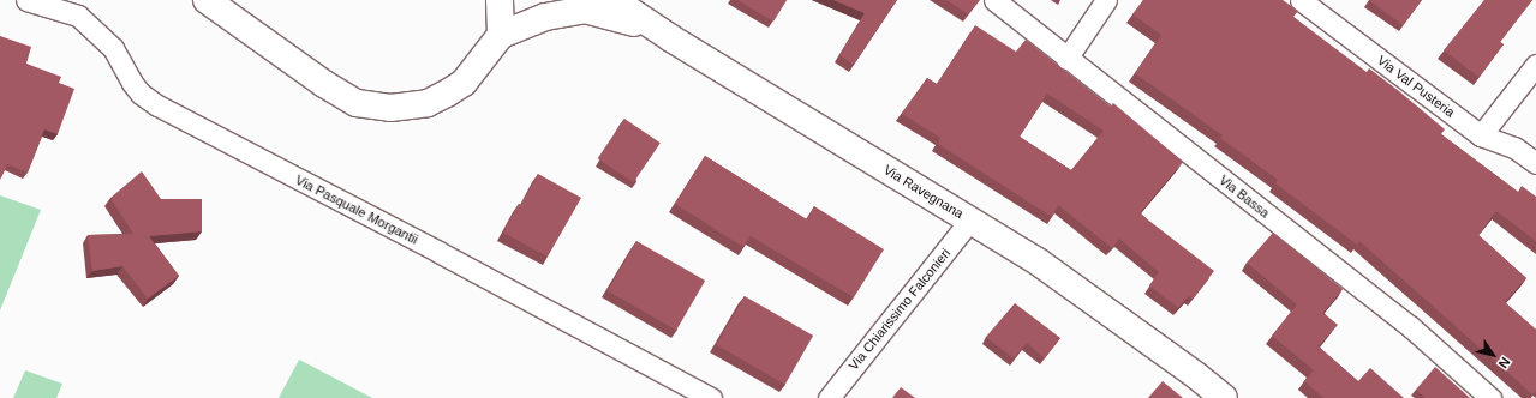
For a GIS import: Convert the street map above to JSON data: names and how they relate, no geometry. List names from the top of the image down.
{
  "streets": {
    "street": [
      "Via Val Pusteria",
      "Via Ravegnana",
      "Via Bassa",
      "Via Pasquale Morgantii",
      "Via Chiarissimo Falconieri"
    ]
  },
  "crossings": [
    ["Via Ravegnana", "Via Chiarissimo Falconieri"]
  ],
  "north": "bottom right"
}
